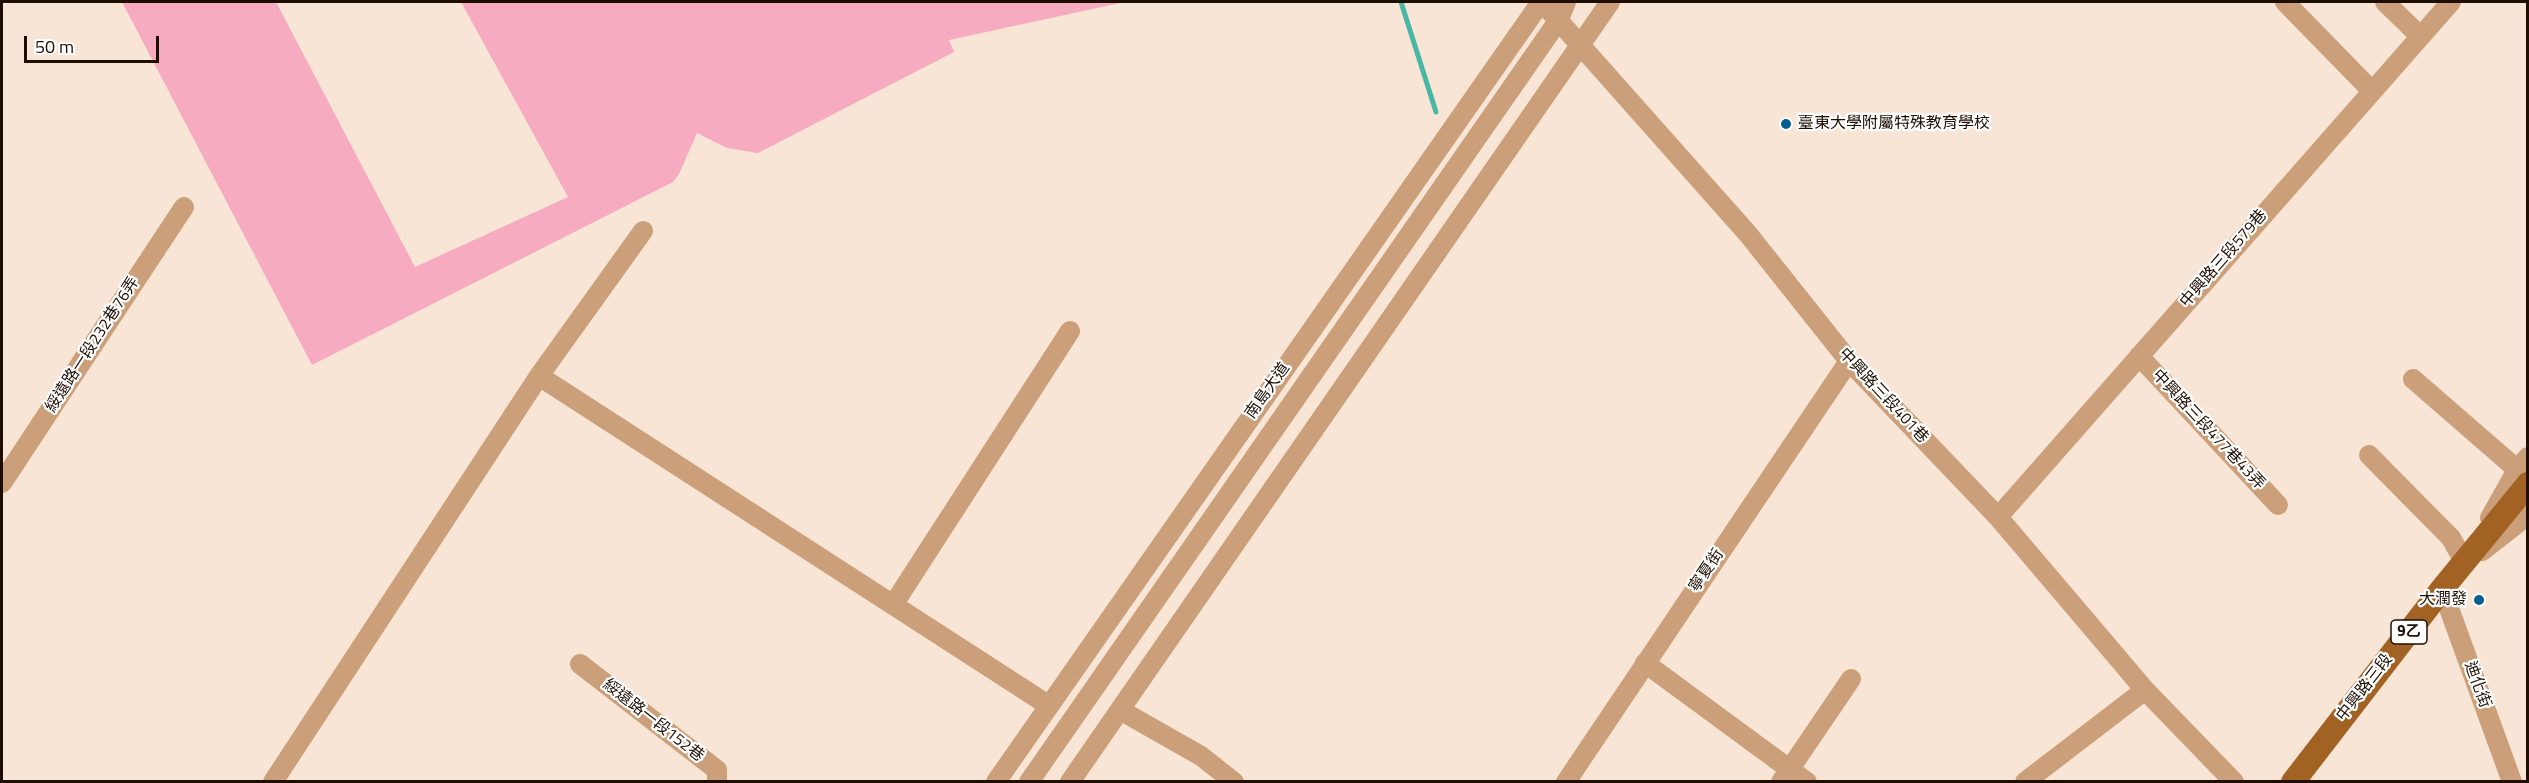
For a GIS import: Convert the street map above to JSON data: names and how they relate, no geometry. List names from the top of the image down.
{
  "streets": {
    "main road": ["9乙", "中興路三段"],
    "street": [
      "中興路三段579巷",
      "綏遠路一段232巷76弄",
      "南島大道",
      "中興路三段401巷",
      "中興路三段477巷43弄",
      "寧夏街",
      "迪化街",
      "綏遠路一段152巷"
    ]
  },
  "crossings": [
    ["中興路三段579巷", "中興路三段401巷"],
    ["中興路三段579巷", "中興路三段477巷43弄"],
    ["南島大道", "中興路三段401巷"],
    ["中興路三段401巷", "寧夏街"],
    ["迪化街", "中興路三段"]
  ],
  "places": ["臺東大學附屬特殊教育學校", "大潤發"],
  "scale_bar": "50 m"
}
